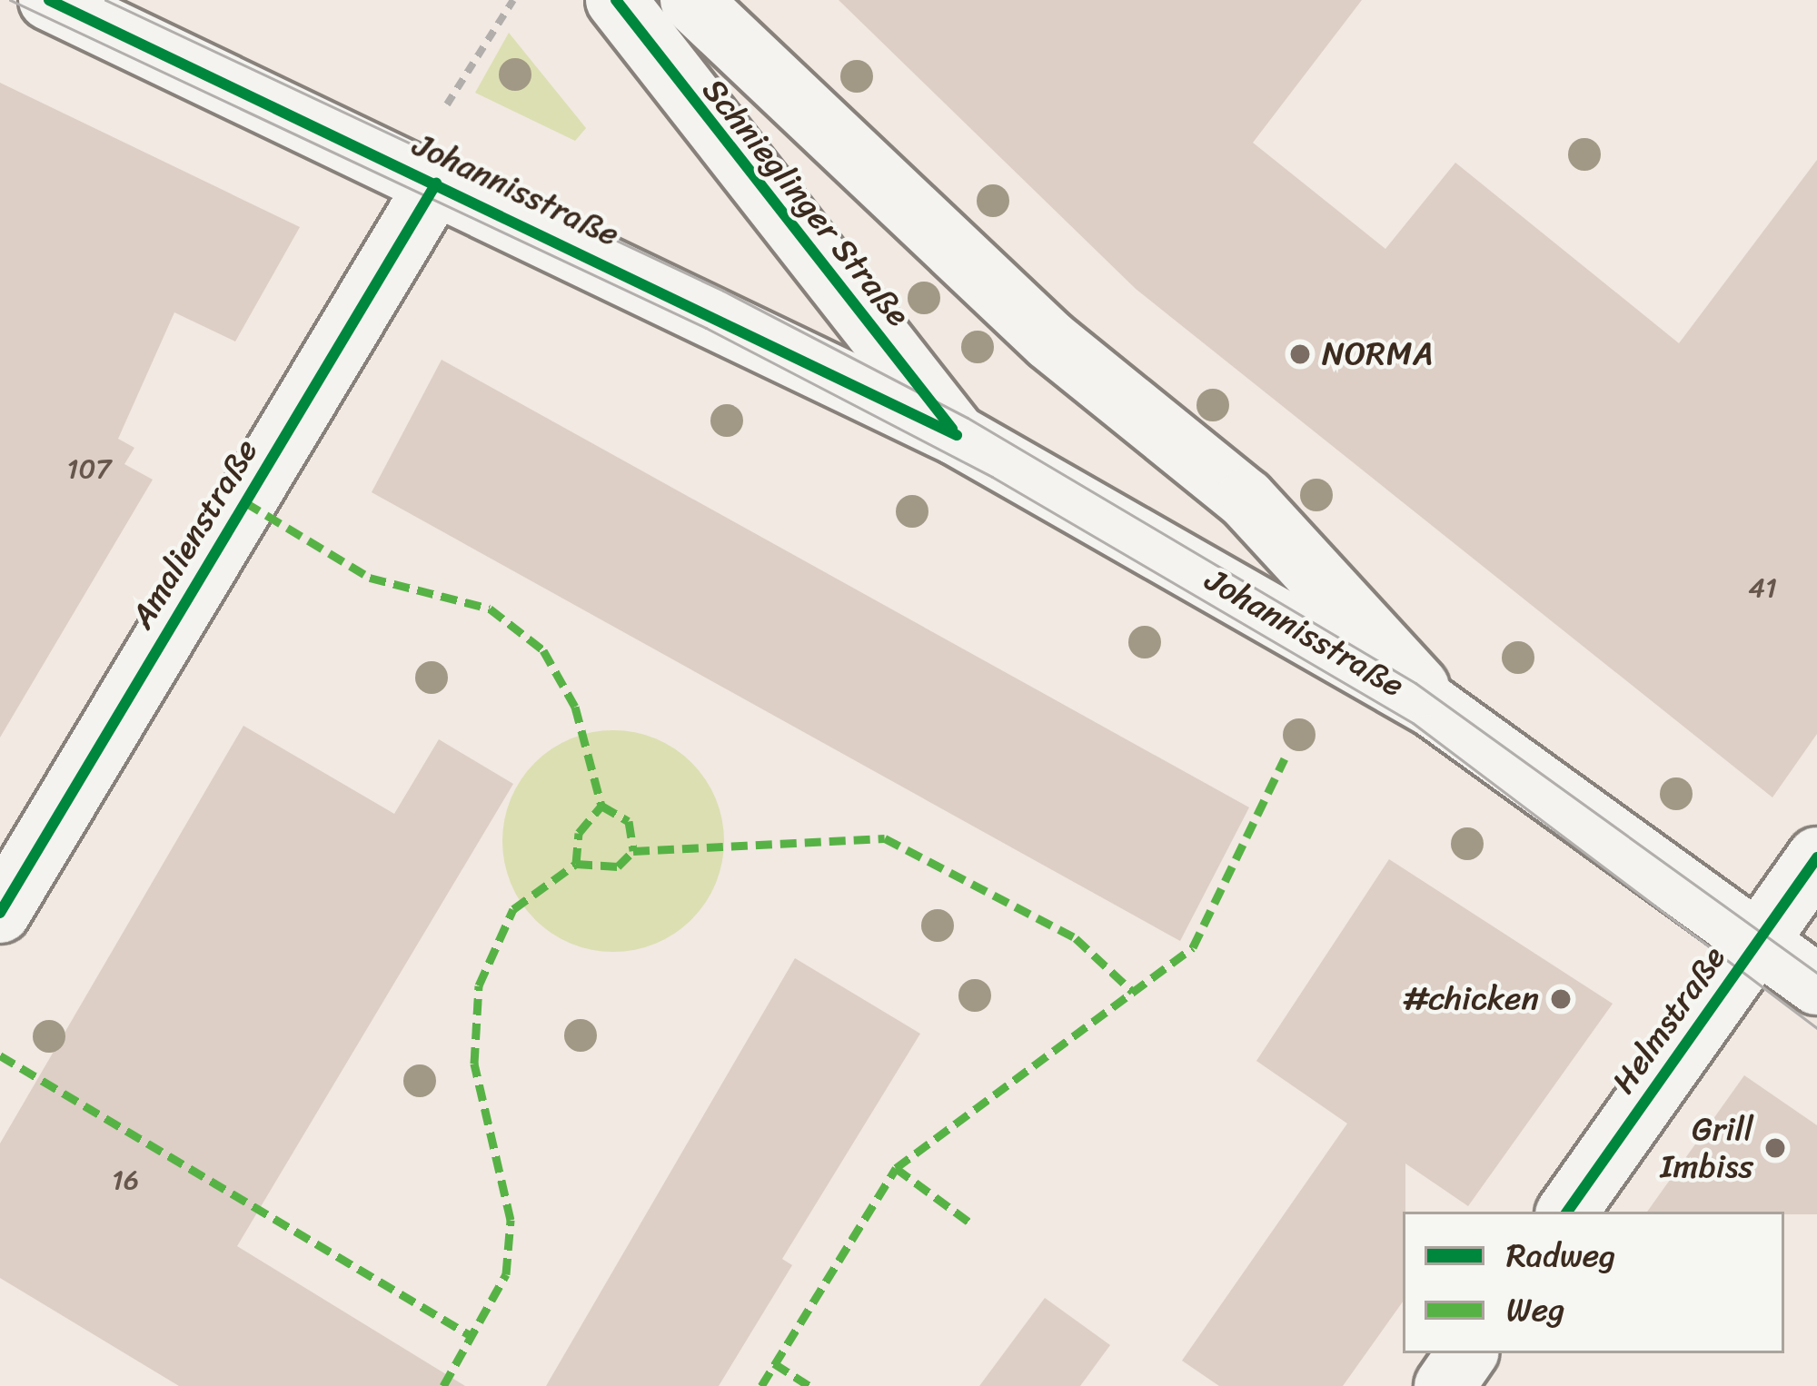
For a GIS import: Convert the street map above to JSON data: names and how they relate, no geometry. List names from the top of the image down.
{
  "streets": {
    "main road": [
      "Johannisstraße",
      "Schnieglinger Straße",
      "Amalienstraße",
      "Helmstraße"
    ]
  },
  "crossings": [
    ["Johannisstraße", "Schnieglinger Straße"],
    ["Johannisstraße", "Amalienstraße"],
    ["Johannisstraße", "Helmstraße"]
  ],
  "places": ["NORMA", "#chicken", "Grill Imbiss"],
  "house_numbers": ["107", "41", "16"],
  "legend": ["Radweg", "Weg"]
}
